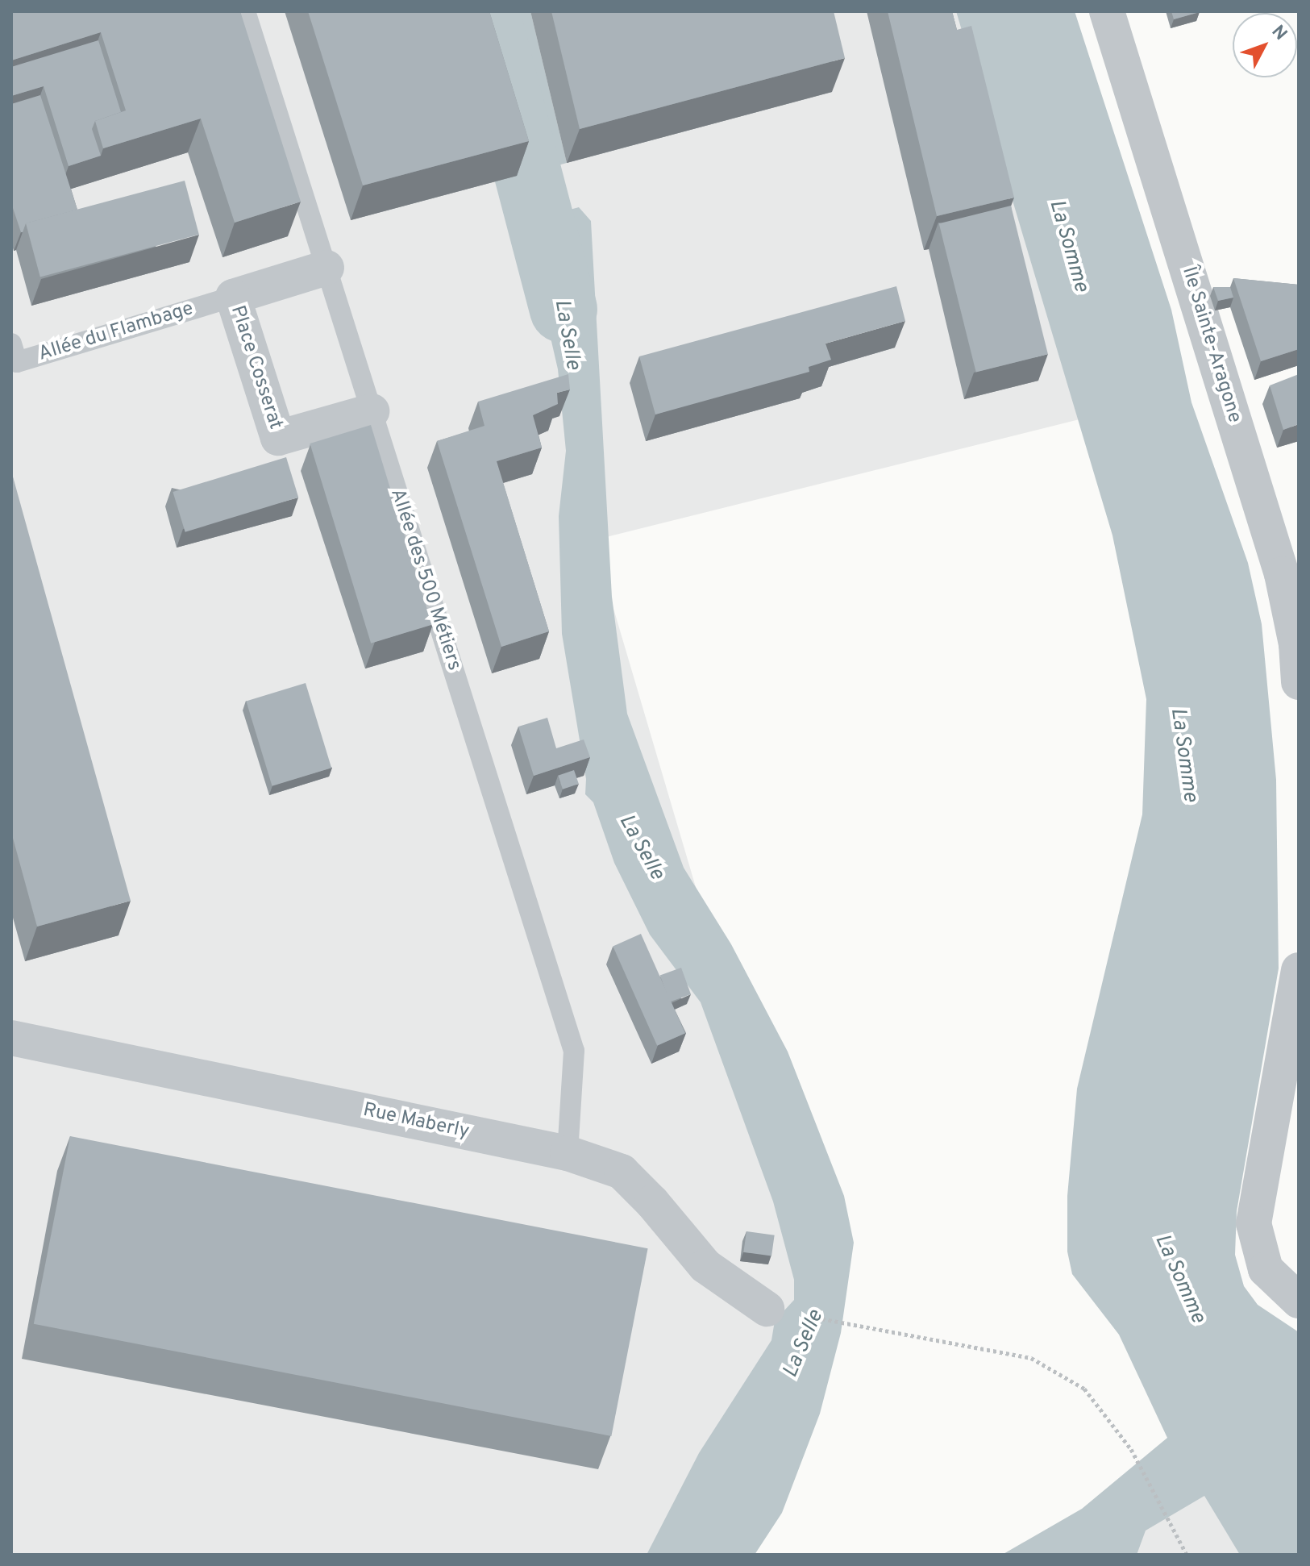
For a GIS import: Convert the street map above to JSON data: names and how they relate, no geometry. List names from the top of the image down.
{
  "streets": {
    "street": ["Île Sainte-Aragone", "Place Cosserat", "Rue Maberly"],
    "lane": ["Allée du Flambage", "Allée des 500 Métiers"]
  },
  "crossings": [
    ["Allée du Flambage", "Place Cosserat"],
    ["Place Cosserat", "Allée des 500 Métiers"],
    ["Allée des 500 Métiers", "Rue Maberly"]
  ],
  "water": ["La Somme", "La Selle"],
  "north": "top right"
}
